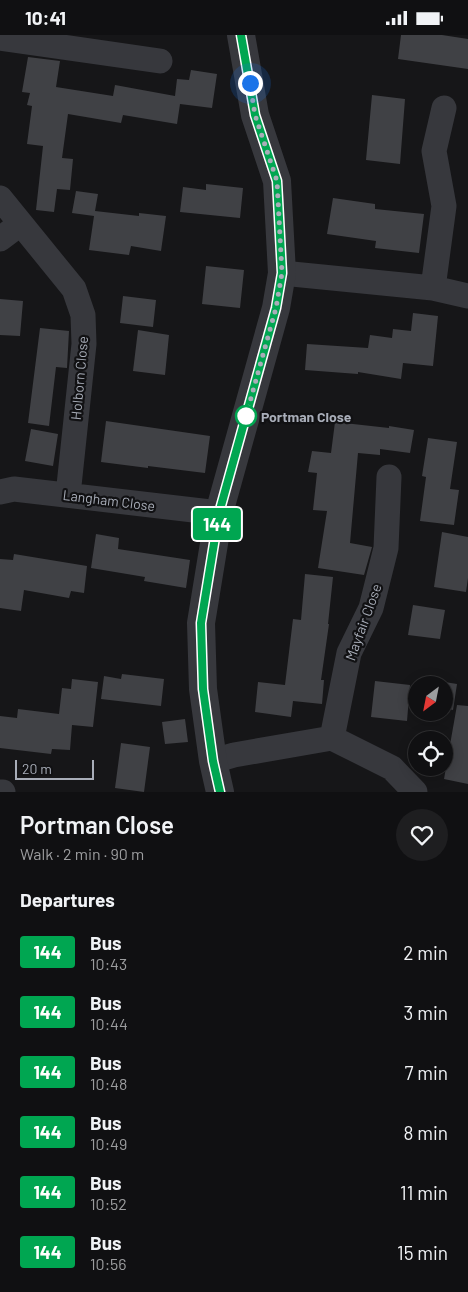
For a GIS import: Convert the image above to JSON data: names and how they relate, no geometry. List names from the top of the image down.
{
  "streets": {
    "street": ["Holborn Close", "Langham Close", "Mayfair Close"]
  },
  "crossings": [
    ["Holborn Close", "Langham Close"]
  ],
  "places": ["Portman Close"],
  "lines": ["bus line 144"],
  "scale_bar": "20 m",
  "north": "bottom left",
  "page": {
    "status": "10:41",
    "on_map": "144",
    "scale": "20 m",
    "heading": [
      ["Portman Close", "Walk · 2 min · 90 m"],
      "Departures"
    ],
    "list": [
      {
        "mark": "144",
        "name": "Bus",
        "note": "10:43",
        "value": "2 min"
      },
      {
        "mark": "144",
        "name": "Bus",
        "note": "10:44",
        "value": "3 min"
      },
      {
        "mark": "144",
        "name": "Bus",
        "note": "10:48",
        "value": "7 min"
      },
      {
        "mark": "144",
        "name": "Bus",
        "note": "10:49",
        "value": "8 min"
      },
      {
        "mark": "144",
        "name": "Bus",
        "note": "10:52",
        "value": "11 min"
      },
      {
        "mark": "144",
        "name": "Bus",
        "note": "10:56",
        "value": "15 min"
      }
    ]
  }
}
